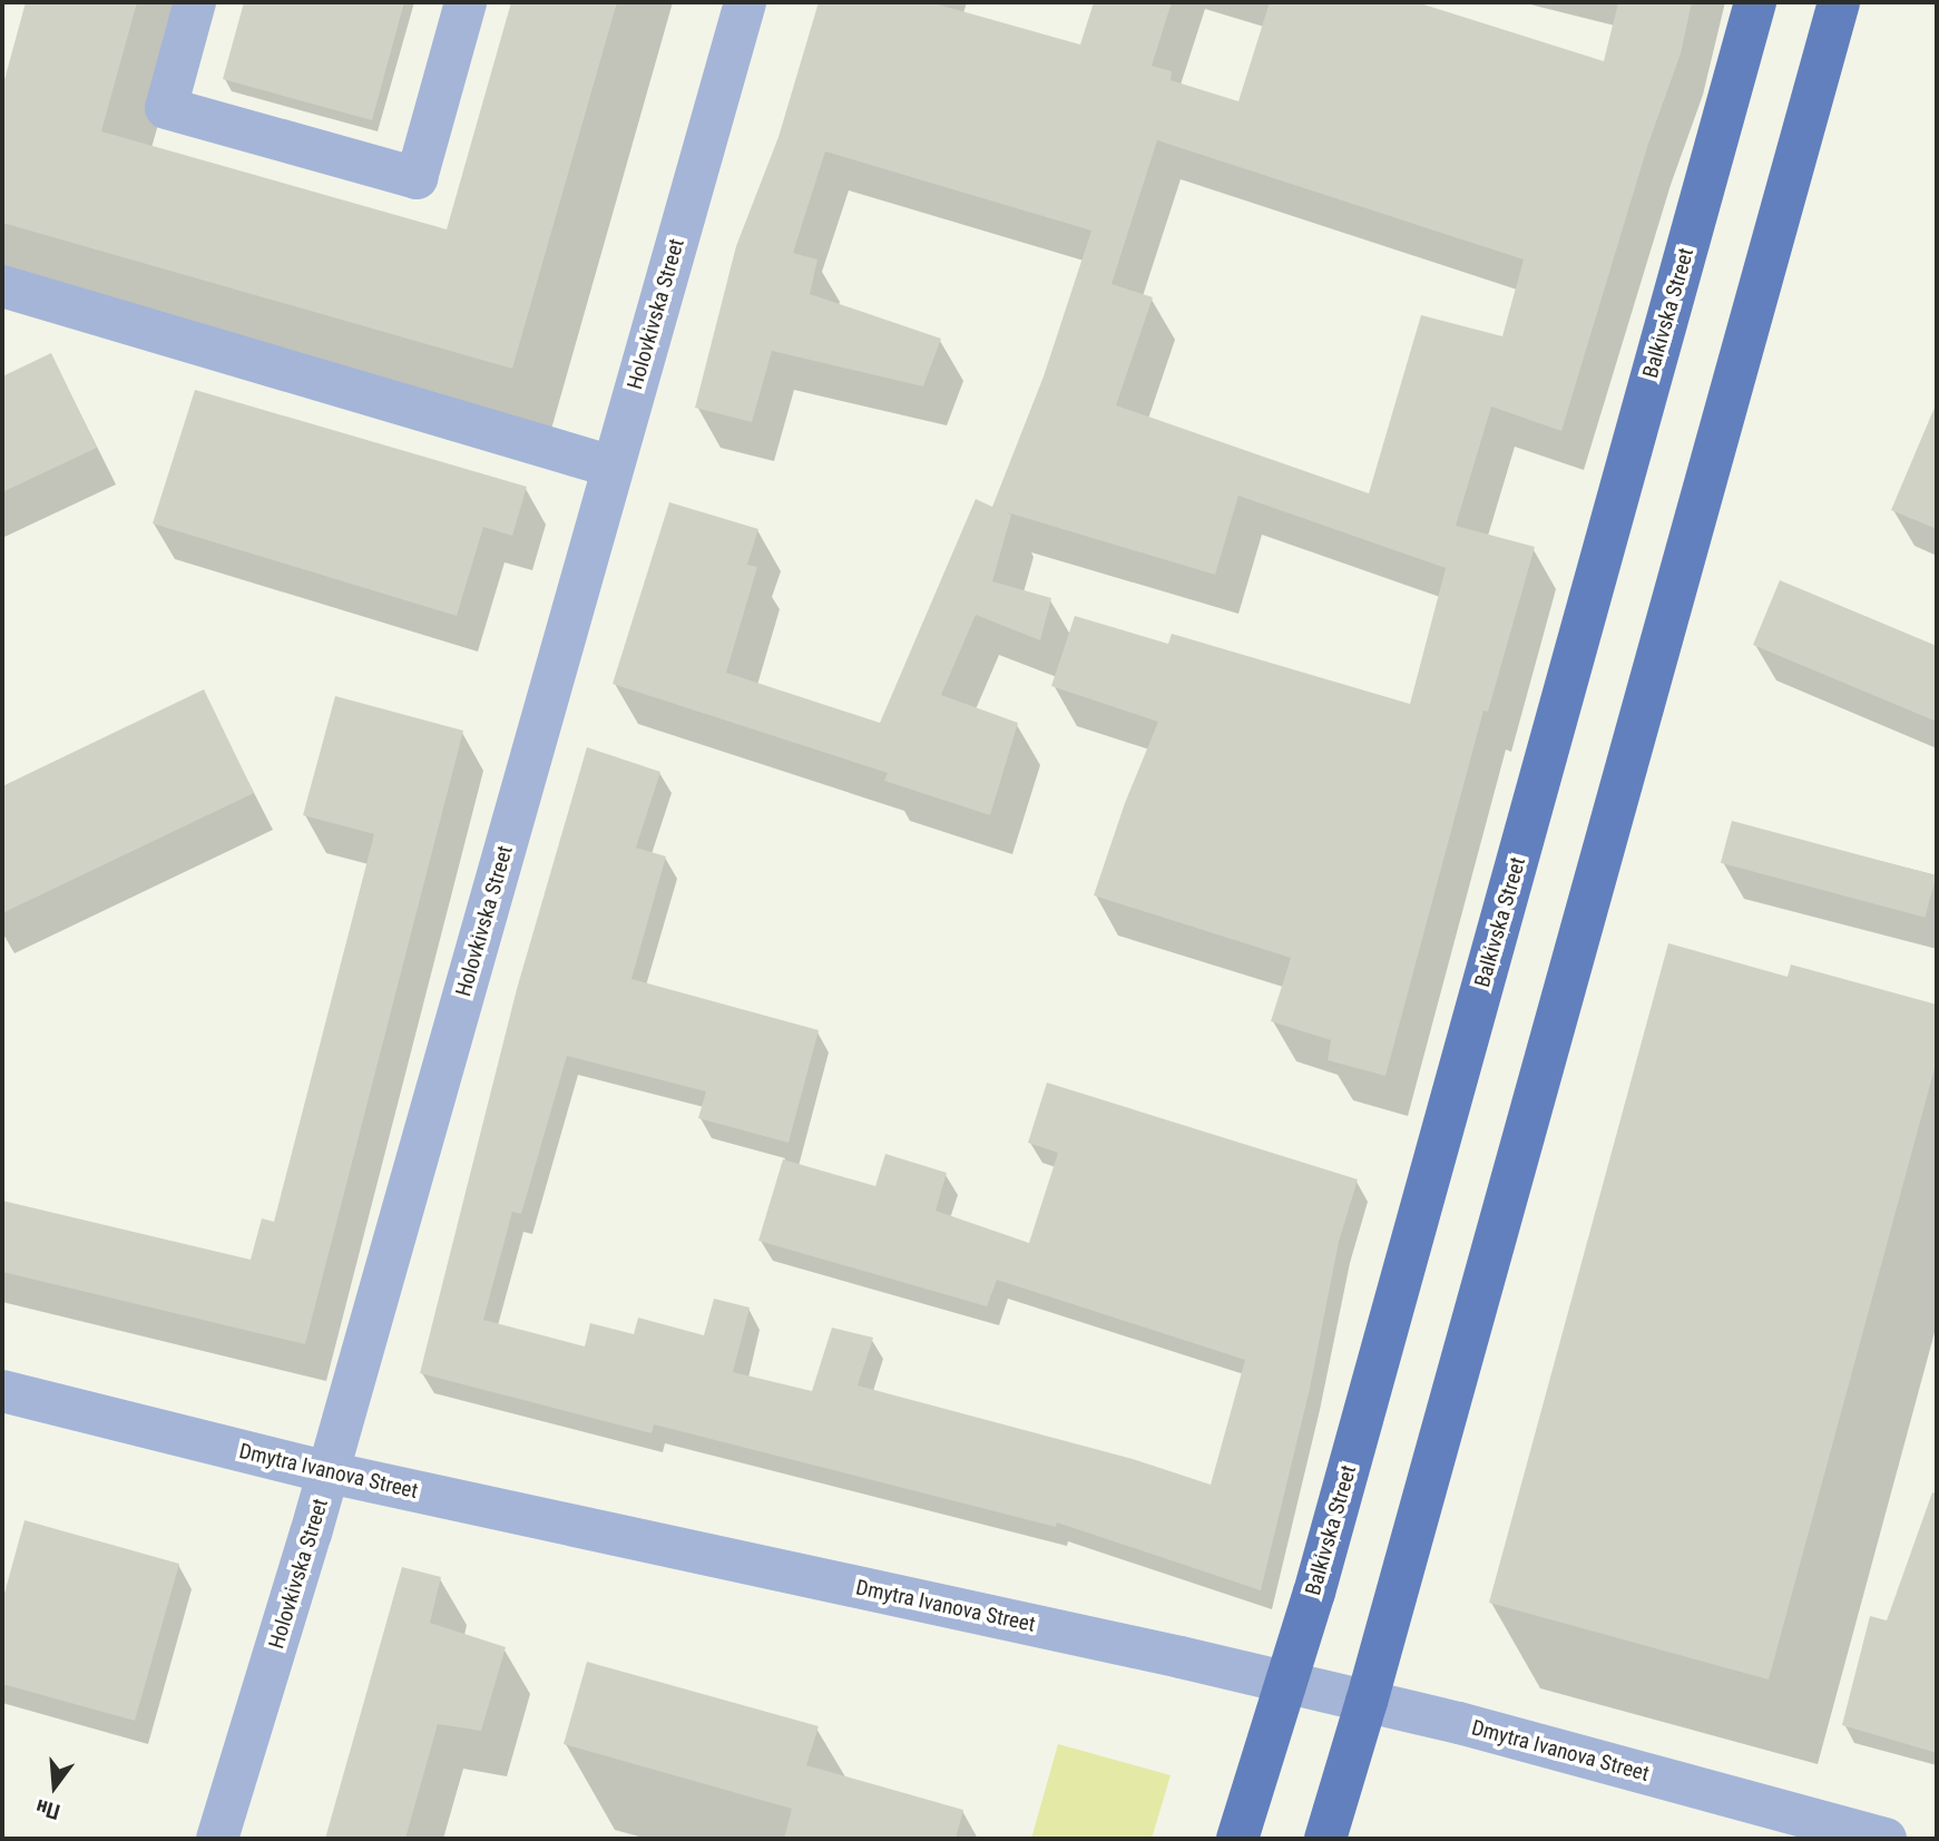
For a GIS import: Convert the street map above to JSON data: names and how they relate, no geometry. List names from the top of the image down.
{
  "streets": {
    "main road": ["Balkivska Street"],
    "street": ["Holovkivska Street", "Dmytra Ivanova Street"]
  },
  "crossings": [
    ["Balkivska Street", "Dmytra Ivanova Street"],
    ["Holovkivska Street", "Dmytra Ivanova Street"]
  ],
  "north": "bottom"
}
